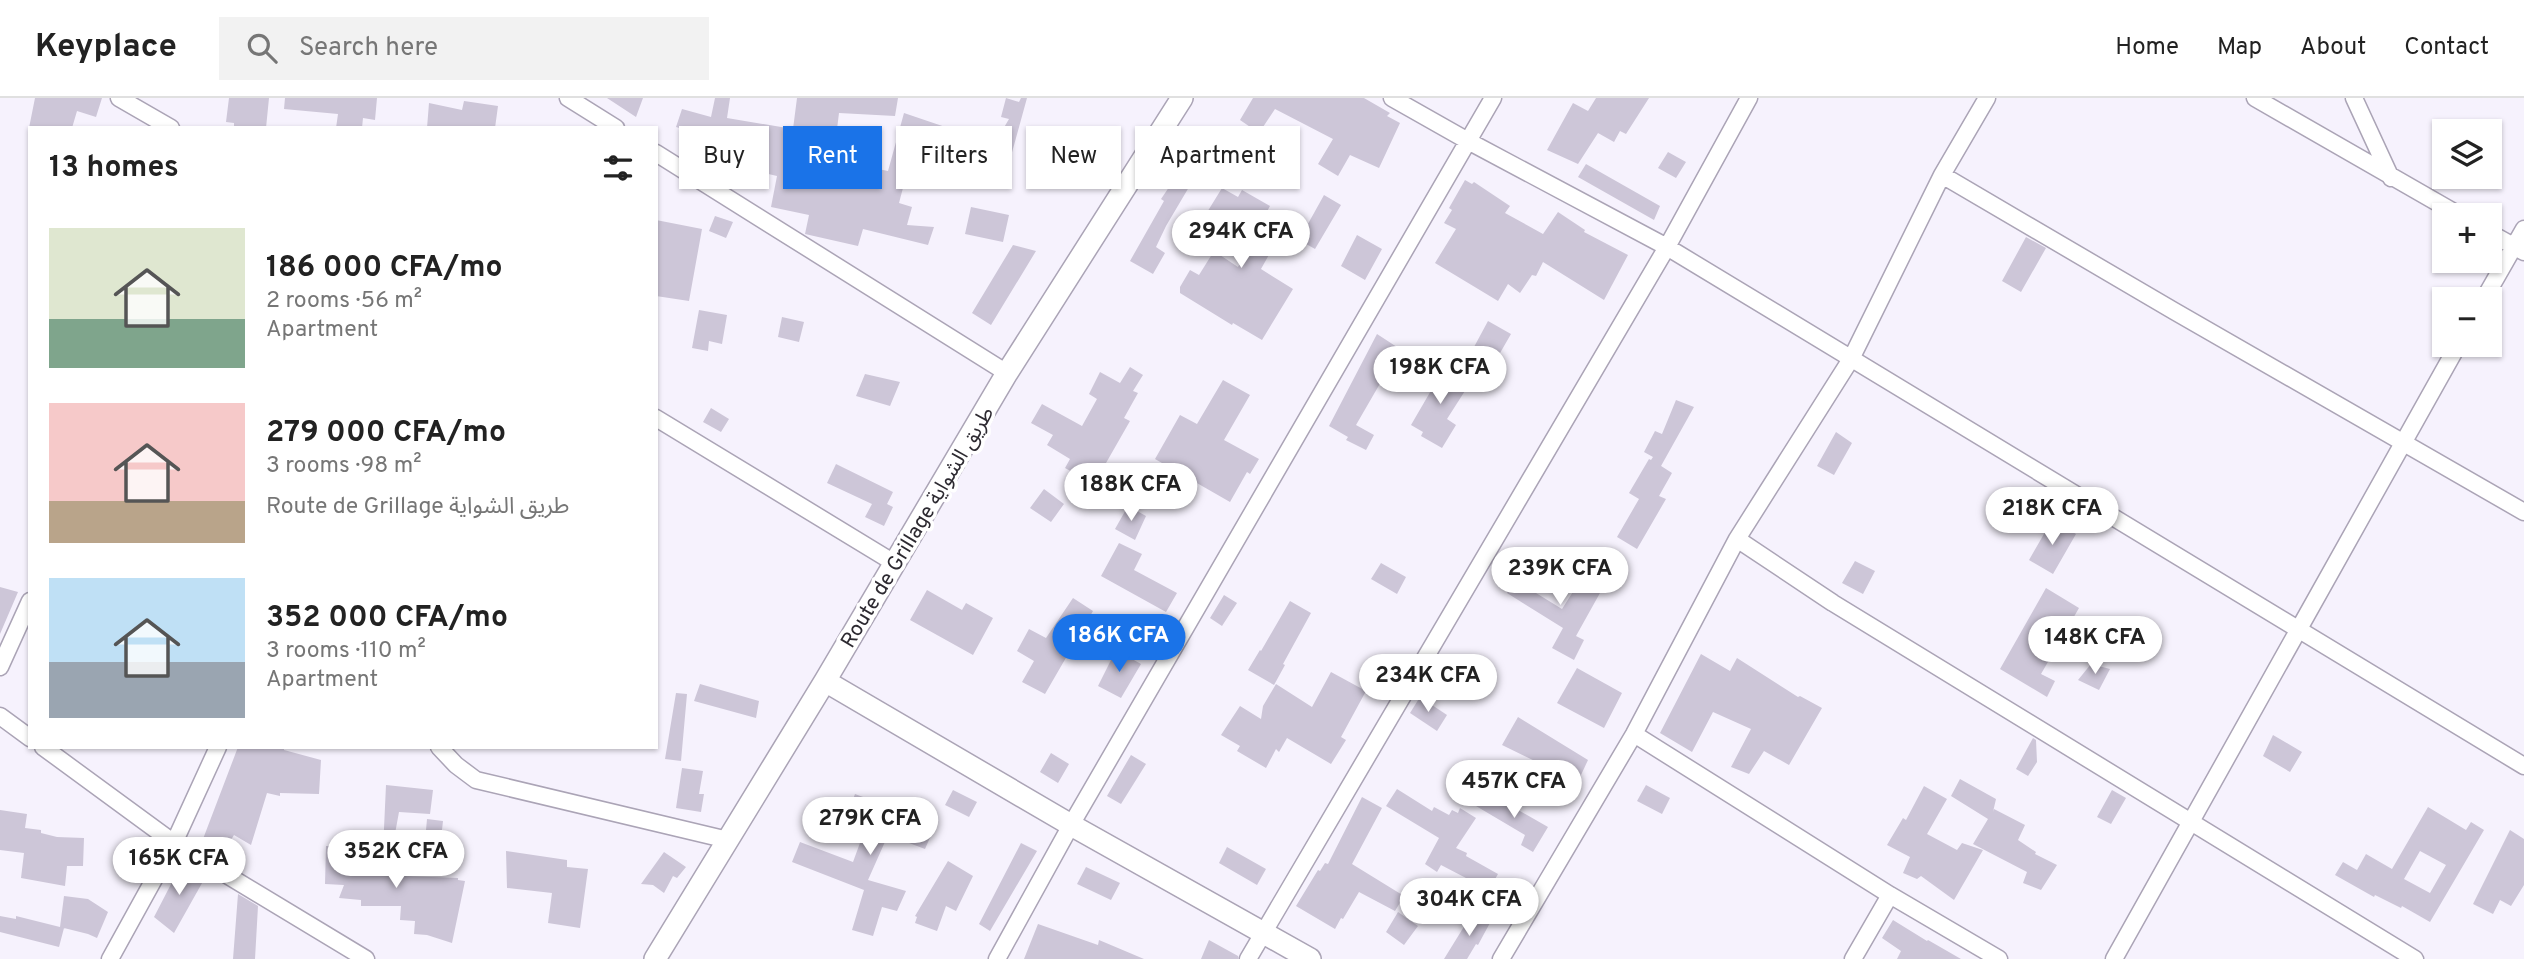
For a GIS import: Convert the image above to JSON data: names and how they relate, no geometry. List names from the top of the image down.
{
  "streets": {
    "street": ["Route de Grillage طريق الشواية"]
  },
  "page": {
    "header": "Keyplace",
    "search": "Search here",
    "nav": [
      "Home",
      "Map",
      "About",
      "Contact"
    ],
    "map_buttons": ["+", "−"],
    "chip": [
      "Buy",
      "Rent",
      "Filters",
      "New",
      "Apartment"
    ],
    "heading": "13 homes",
    "price": [
      "294K CFA",
      "198K CFA",
      "188K CFA",
      "218K CFA",
      "239K CFA",
      "186K CFA",
      "148K CFA",
      "234K CFA",
      "457K CFA",
      "279K CFA",
      "352K CFA",
      "165K CFA",
      "304K CFA"
    ],
    "list": [
      {
        "name": "186 000 CFA/mo",
        "note": "2 rooms · 56 m² · Apartment"
      },
      {
        "name": "279 000 CFA/mo",
        "note": "3 rooms · 98 m² · Route de Grillage طريق الشواية"
      },
      {
        "name": "352 000 CFA/mo",
        "note": "3 rooms · 110 m² · Apartment"
      }
    ]
  }
}
